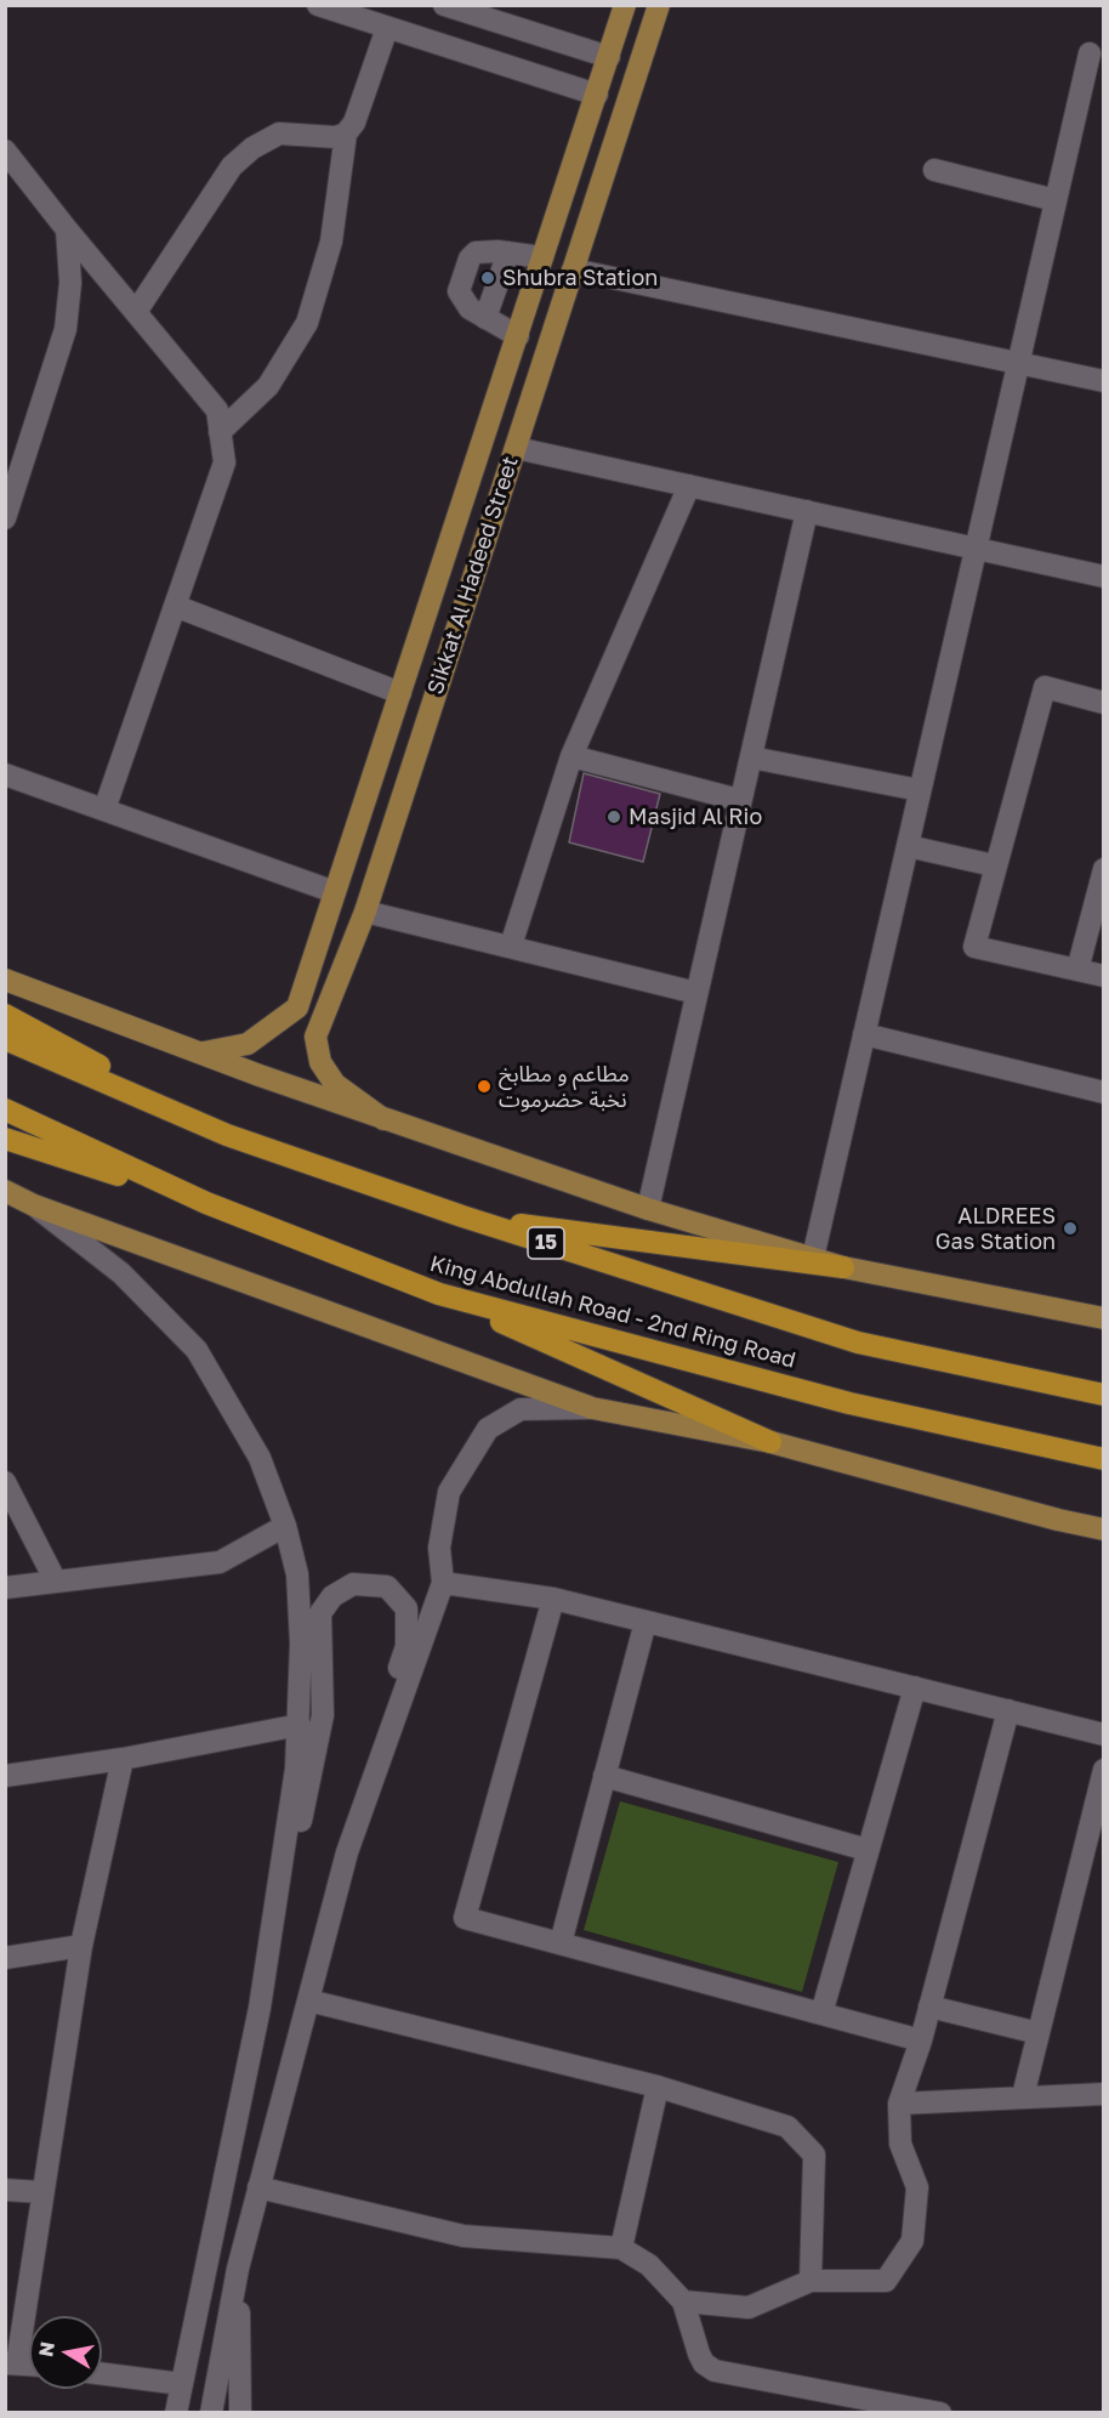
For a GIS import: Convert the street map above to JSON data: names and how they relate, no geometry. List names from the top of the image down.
{
  "streets": {
    "highway": ["15", "King Abdullah Road - 2nd Ring Road"],
    "main road": ["Sikkat Al Hadeed Street"]
  },
  "places": [
    "Shubra Station",
    "Masjid Al Rio",
    "مطاعم و مطابخ نخبة حضرموت",
    "ALDREES Gas Station"
  ],
  "north": "left"
}
